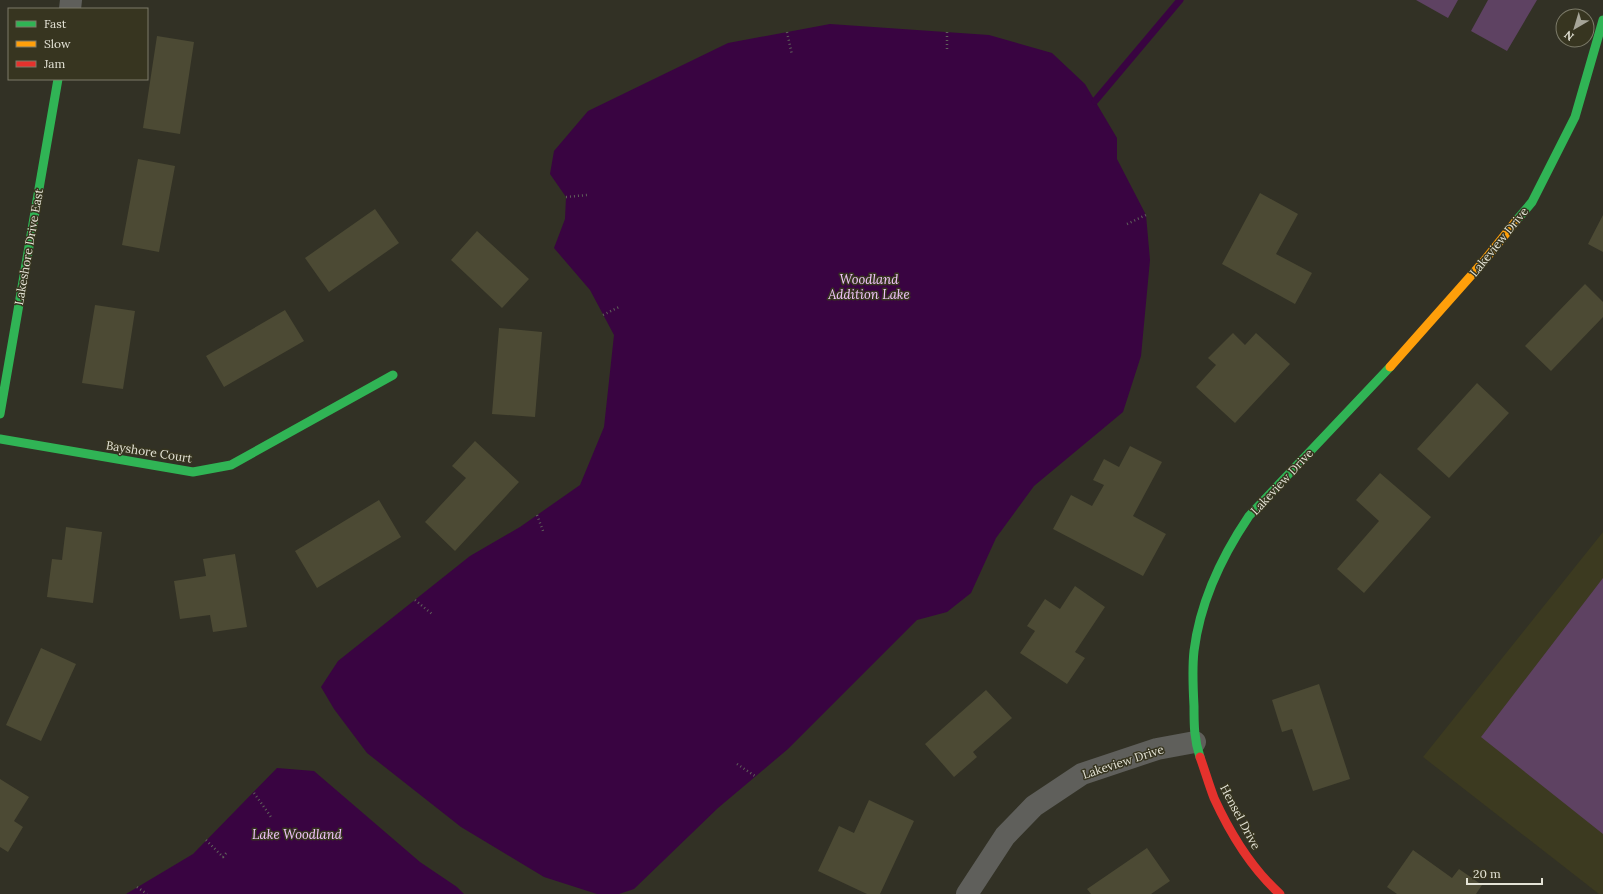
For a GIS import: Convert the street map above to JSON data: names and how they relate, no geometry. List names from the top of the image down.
{
  "streets": {
    "street": [
      "Lakeview Drive",
      "Lakeshore Drive East",
      "Bayshore Court",
      "Hensel Drive"
    ]
  },
  "crossings": [
    ["Lakeview Drive", "Hensel Drive"]
  ],
  "water": ["Woodland Addition Lake", "Lake Woodland"],
  "legend": ["Fast", "Slow", "Jam"],
  "scale_bar": "20 m",
  "north": "bottom left"
}
